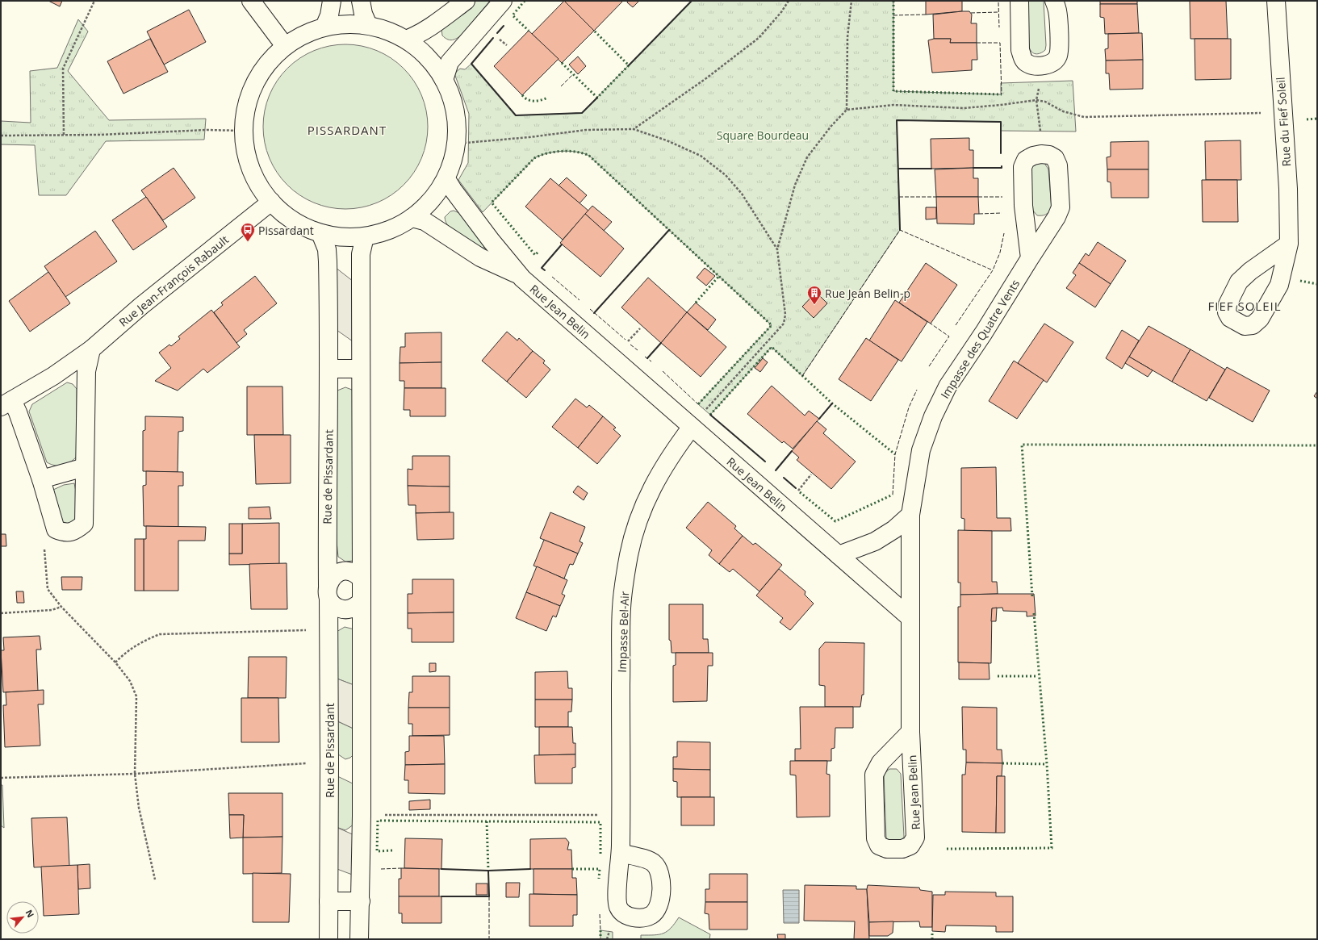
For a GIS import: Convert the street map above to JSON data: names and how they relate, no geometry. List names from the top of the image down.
{
  "streets": {
    "street": [
      "Rue du Fief Soleil",
      "Rue Jean-François Rabault",
      "Rue Jean Belin",
      "Impasse des Quatre Vents",
      "Rue de Pissardant",
      "Impasse Bel-Air"
    ]
  },
  "crossings": [
    ["Rue Jean Belin", "Impasse des Quatre Vents"],
    ["Rue Jean Belin", "Impasse Bel-Air"]
  ],
  "districts": ["PISSARDANT", "FIEF SOLEIL"],
  "parks": ["Square Bourdeau"],
  "places": {
    "bus stop": ["Pissardant"],
    "building": ["Rue Jean Belin-p"]
  },
  "north": "top right"
}
